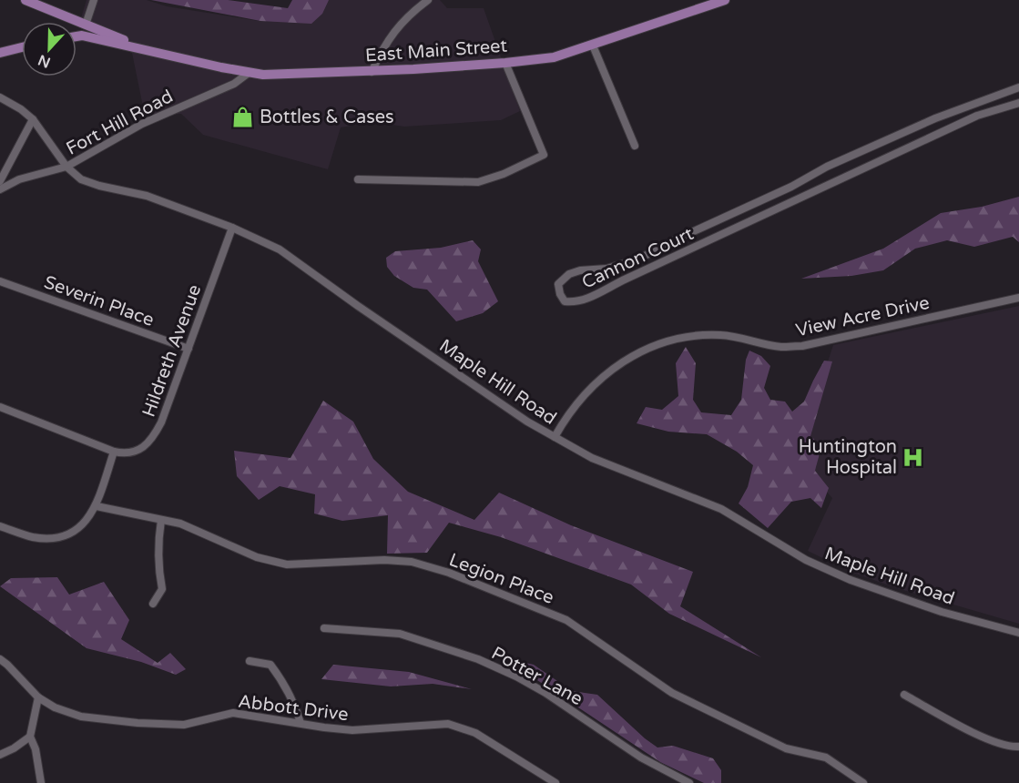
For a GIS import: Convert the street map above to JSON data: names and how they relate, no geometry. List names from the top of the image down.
{
  "streets": {
    "main road": ["East Main Street"],
    "street": [
      "Fort Hill Road",
      "Cannon Court",
      "Severin Place",
      "View Acre Drive",
      "Hildreth Avenue",
      "Maple Hill Road",
      "Legion Place",
      "Potter Lane",
      "Abbott Drive"
    ]
  },
  "crossings": [
    ["East Main Street", "Fort Hill Road"],
    ["Fort Hill Road", "Maple Hill Road"],
    ["Severin Place", "Hildreth Avenue"],
    ["View Acre Drive", "Maple Hill Road"],
    ["Hildreth Avenue", "Maple Hill Road"]
  ],
  "places": {
    "shop": ["Bottles & Cases"],
    "hospital": ["Huntington Hospital"]
  },
  "north": "bottom"
}
